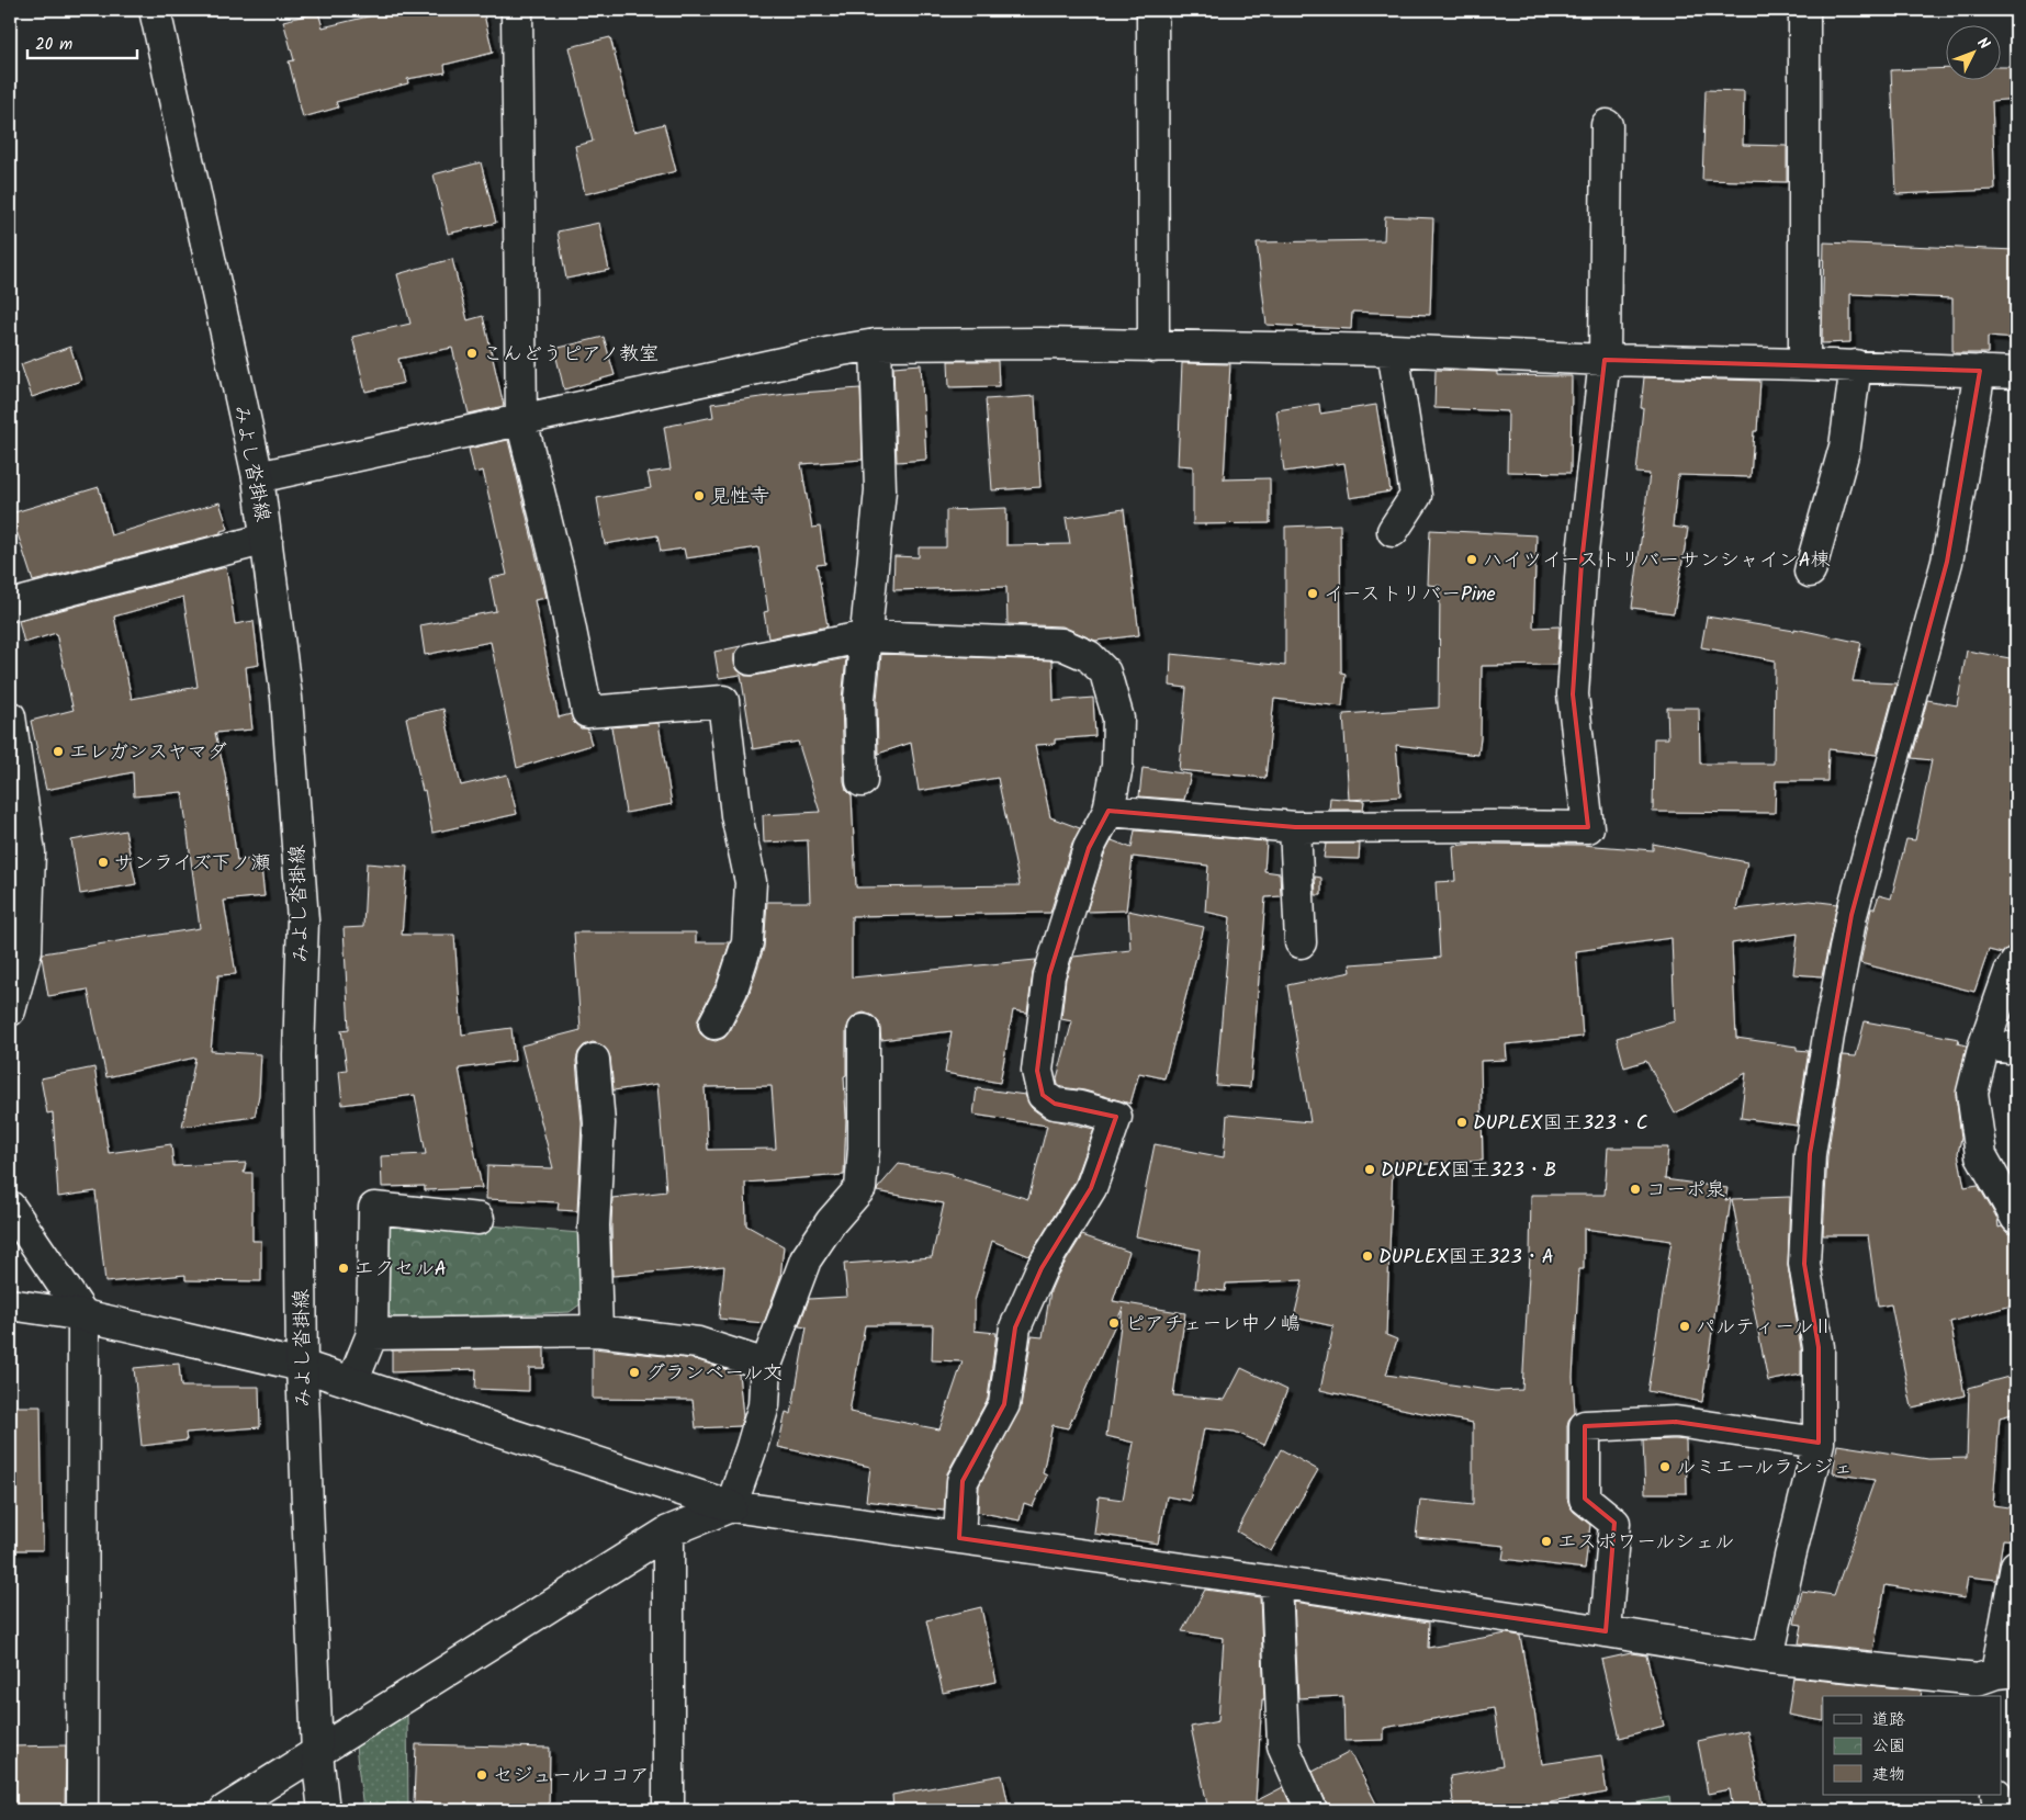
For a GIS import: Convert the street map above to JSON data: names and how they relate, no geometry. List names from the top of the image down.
{
  "streets": {
    "street": ["みよし沓掛線"]
  },
  "places": [
    "こんどうピアノ教室",
    "見性寺",
    "ハイツイーストリバーサンシャインA棟",
    "イーストリバーPine",
    "エレガンスヤマダ",
    "サンライズ下ノ瀬",
    "DUPLEX国王323・C",
    "DUPLEX国王323・B",
    "コーポ泉",
    "DUPLEX国王323・A",
    "エクセルA",
    "ピアチェーレ中ノ嶋",
    "パルティールⅡ",
    "グランベール文",
    "ルミエールランジェ",
    "エスポワールシェル",
    "セジュールココア"
  ],
  "legend": ["道路", "公園", "建物"],
  "scale_bar": "20 m",
  "north": "top right"
}
